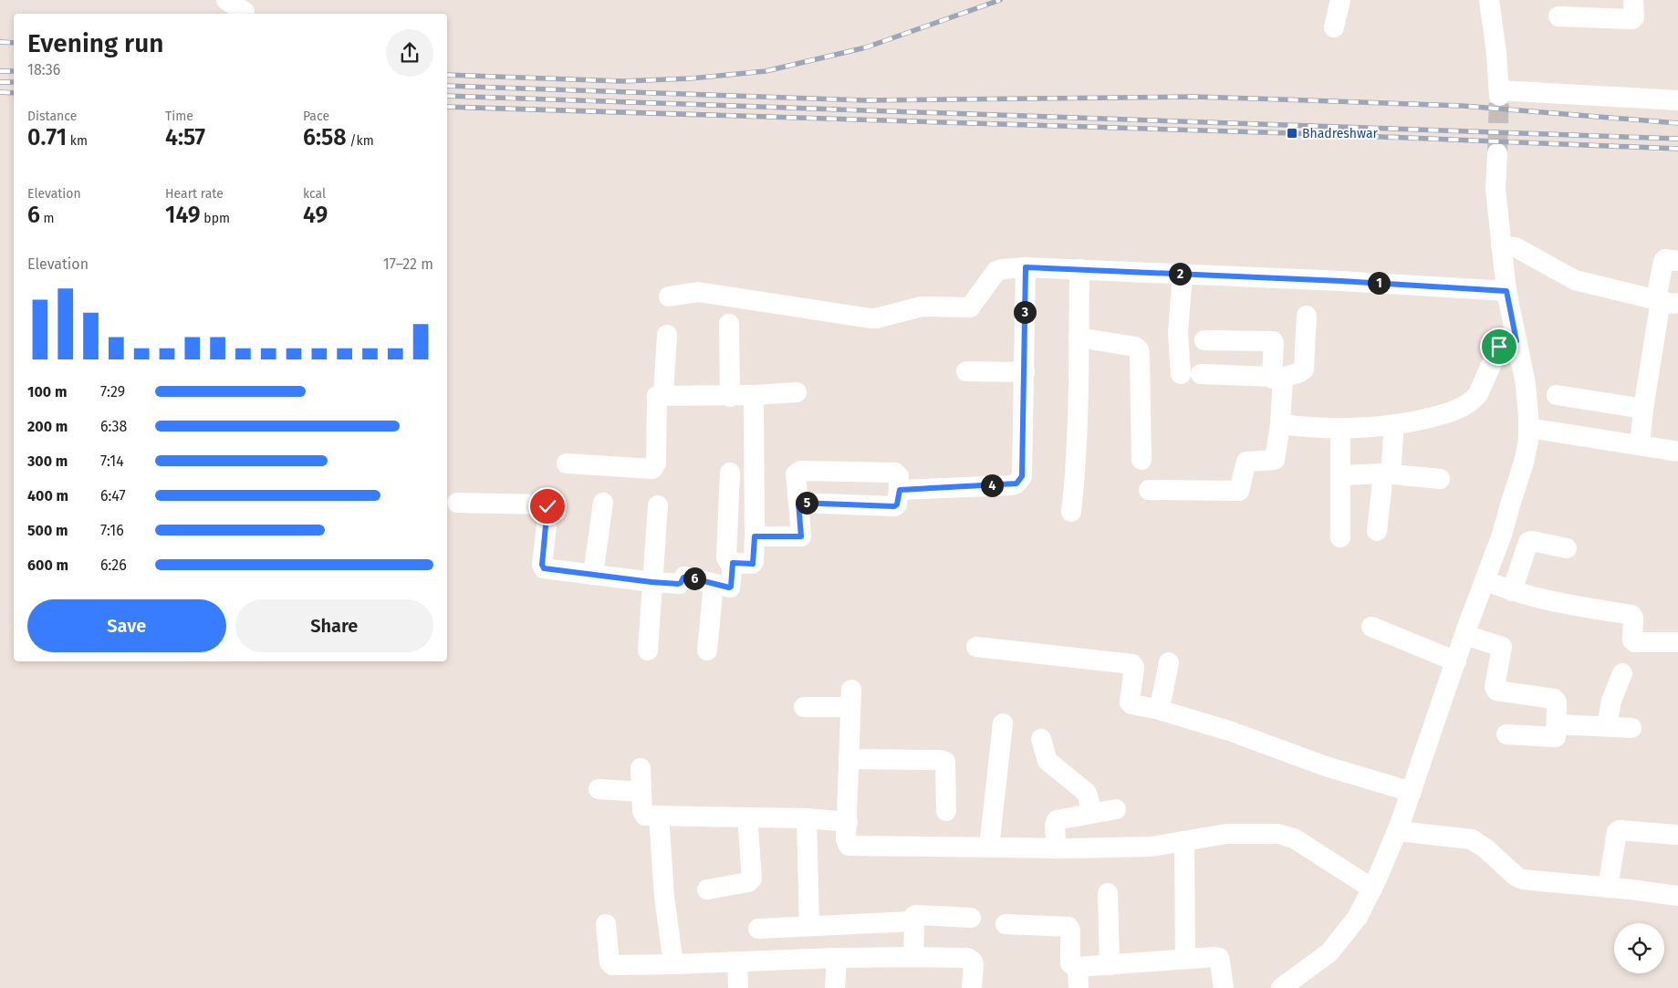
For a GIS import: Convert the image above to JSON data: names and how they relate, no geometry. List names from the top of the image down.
{
  "places": {
    "transit": ["Bhadreshwar"]
  },
  "page": {
    "heading": ["Evening run", "18:36"],
    "stats": [
      ["Distance", "0.71 km"],
      ["Time", "4:57"],
      ["Pace", "6:58 /km"],
      ["Elevation", "6 m"],
      ["Heart rate", "149 bpm"],
      ["kcal", "49"]
    ],
    "chart": ["Elevation", "17–22 m"],
    "pins": [
      "2",
      "1",
      "3",
      "4",
      "5",
      "6"
    ],
    "list": [
      {
        "name": "100 m",
        "note": "7:29"
      },
      {
        "name": "200 m",
        "note": "6:38"
      },
      {
        "name": "300 m",
        "note": "7:14"
      },
      {
        "name": "400 m",
        "note": "6:47"
      },
      {
        "name": "500 m",
        "note": "7:16"
      },
      {
        "name": "600 m",
        "note": "6:26"
      }
    ],
    "buttons": ["Save", "Share"]
  }
}
